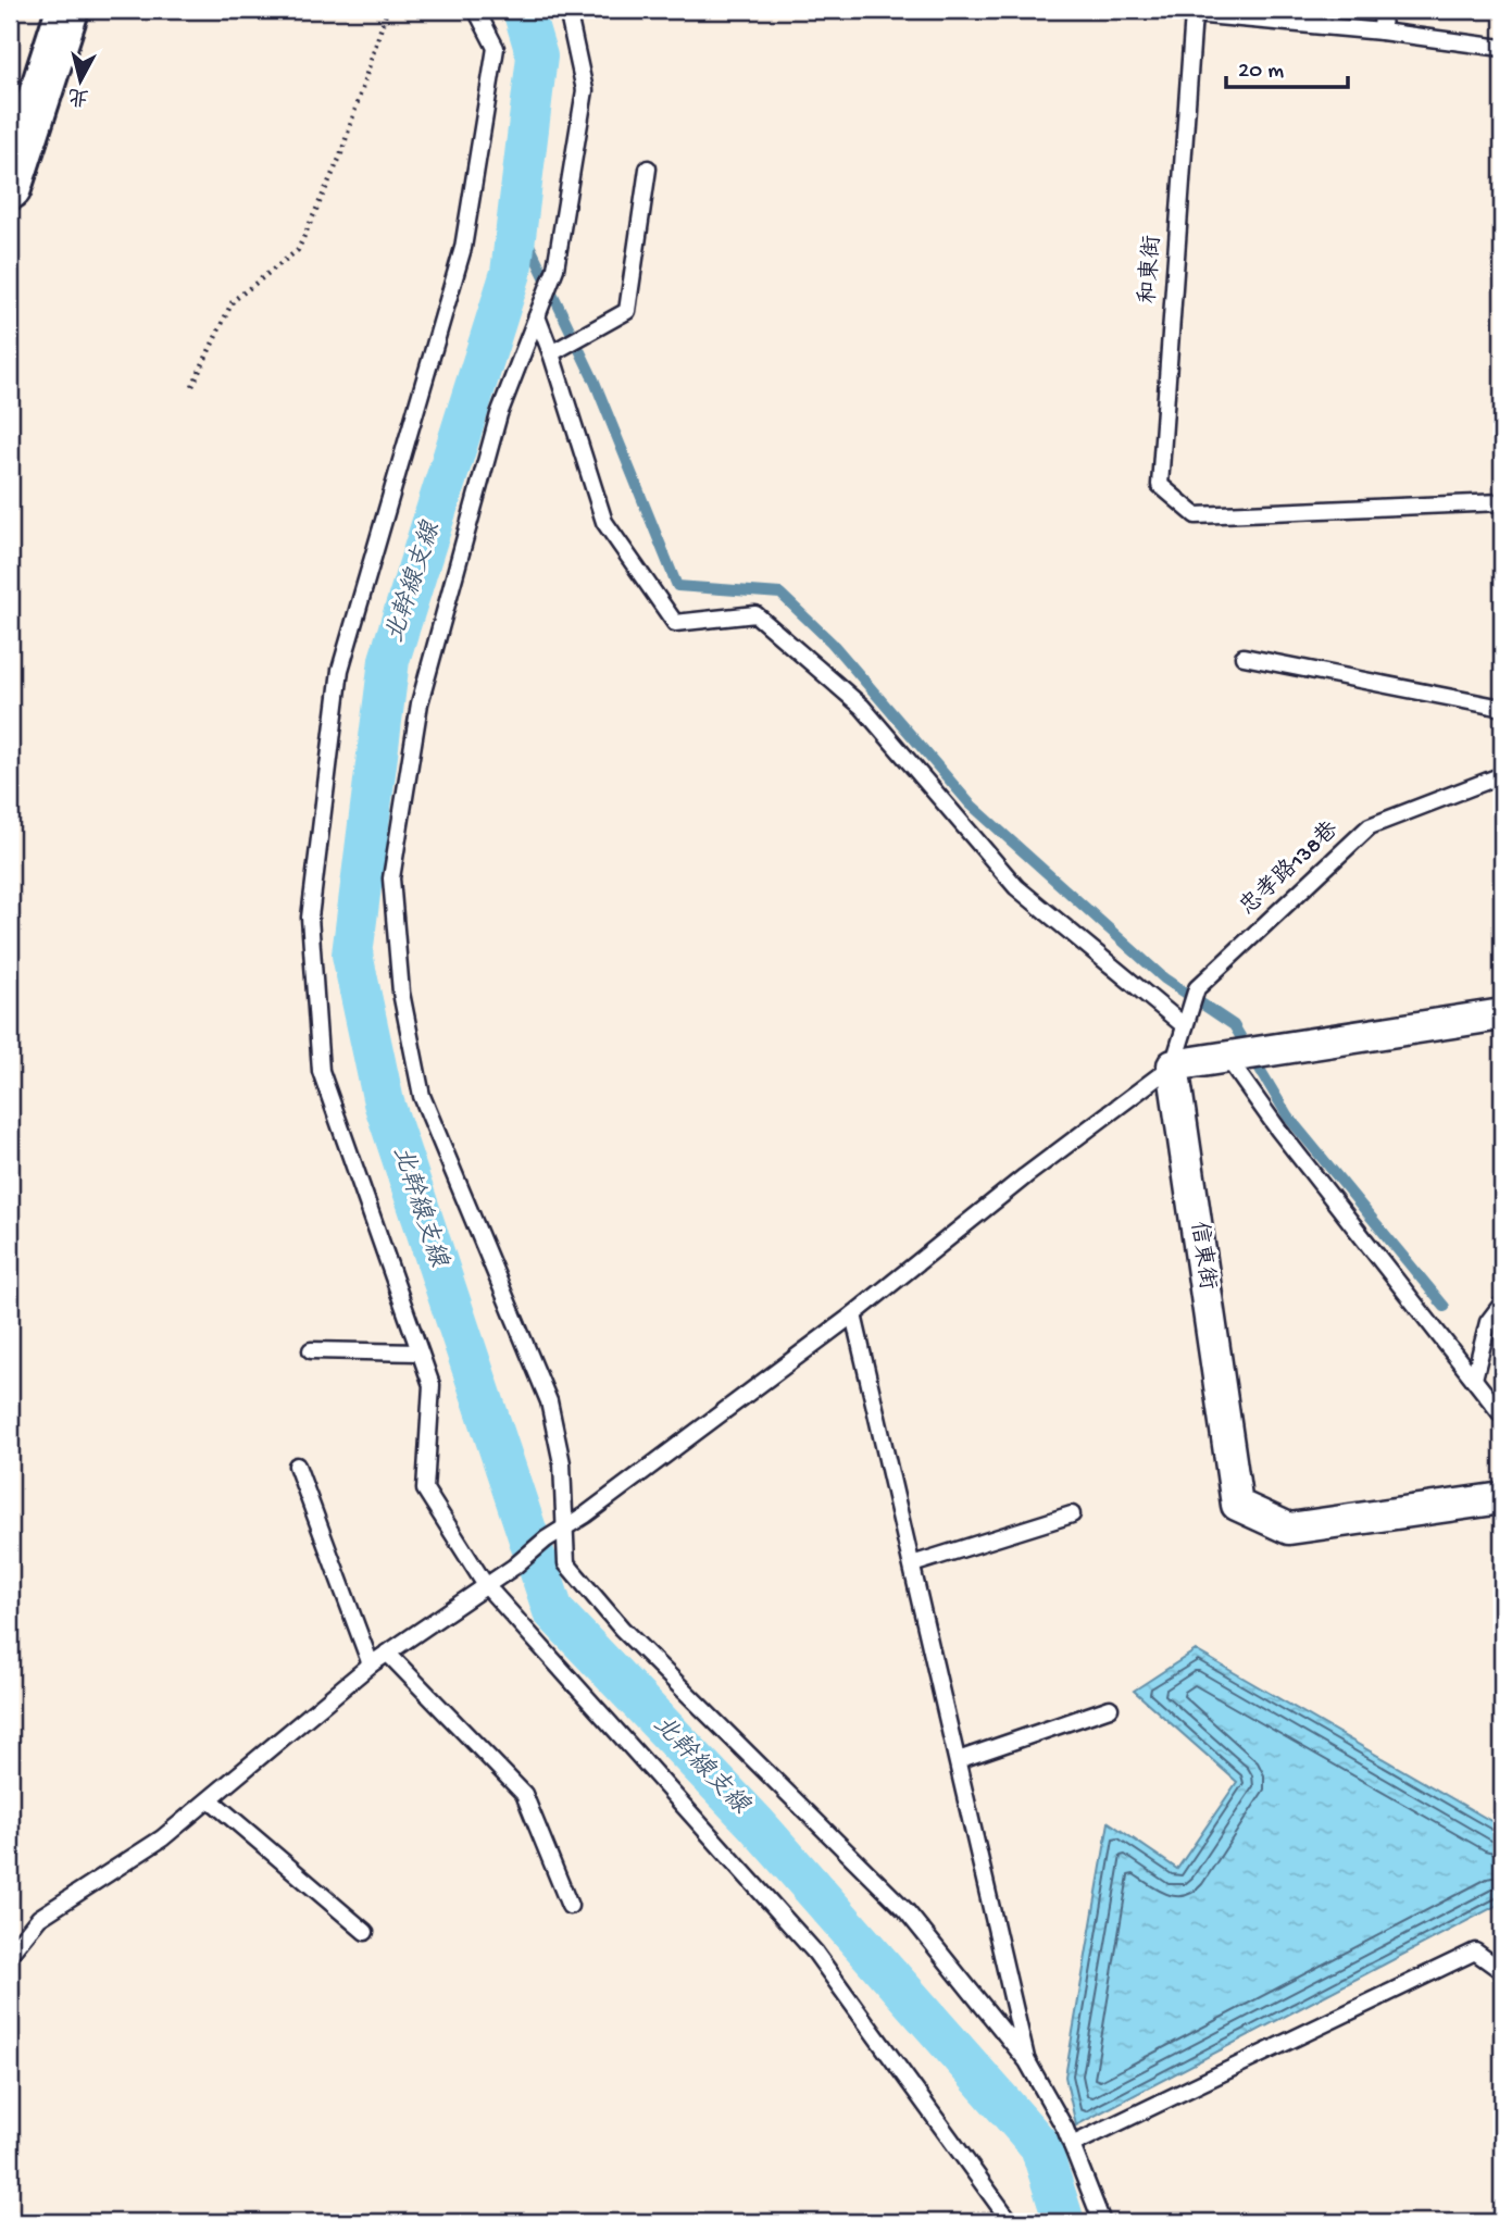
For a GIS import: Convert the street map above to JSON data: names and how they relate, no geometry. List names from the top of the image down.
{
  "streets": {
    "street": ["信東街"],
    "lane": ["和東街", "忠孝路138巷"]
  },
  "crossings": [
    ["忠孝路138巷", "信東街"]
  ],
  "water": ["北幹線支線"],
  "scale_bar": "20 m",
  "north": "bottom"
}
